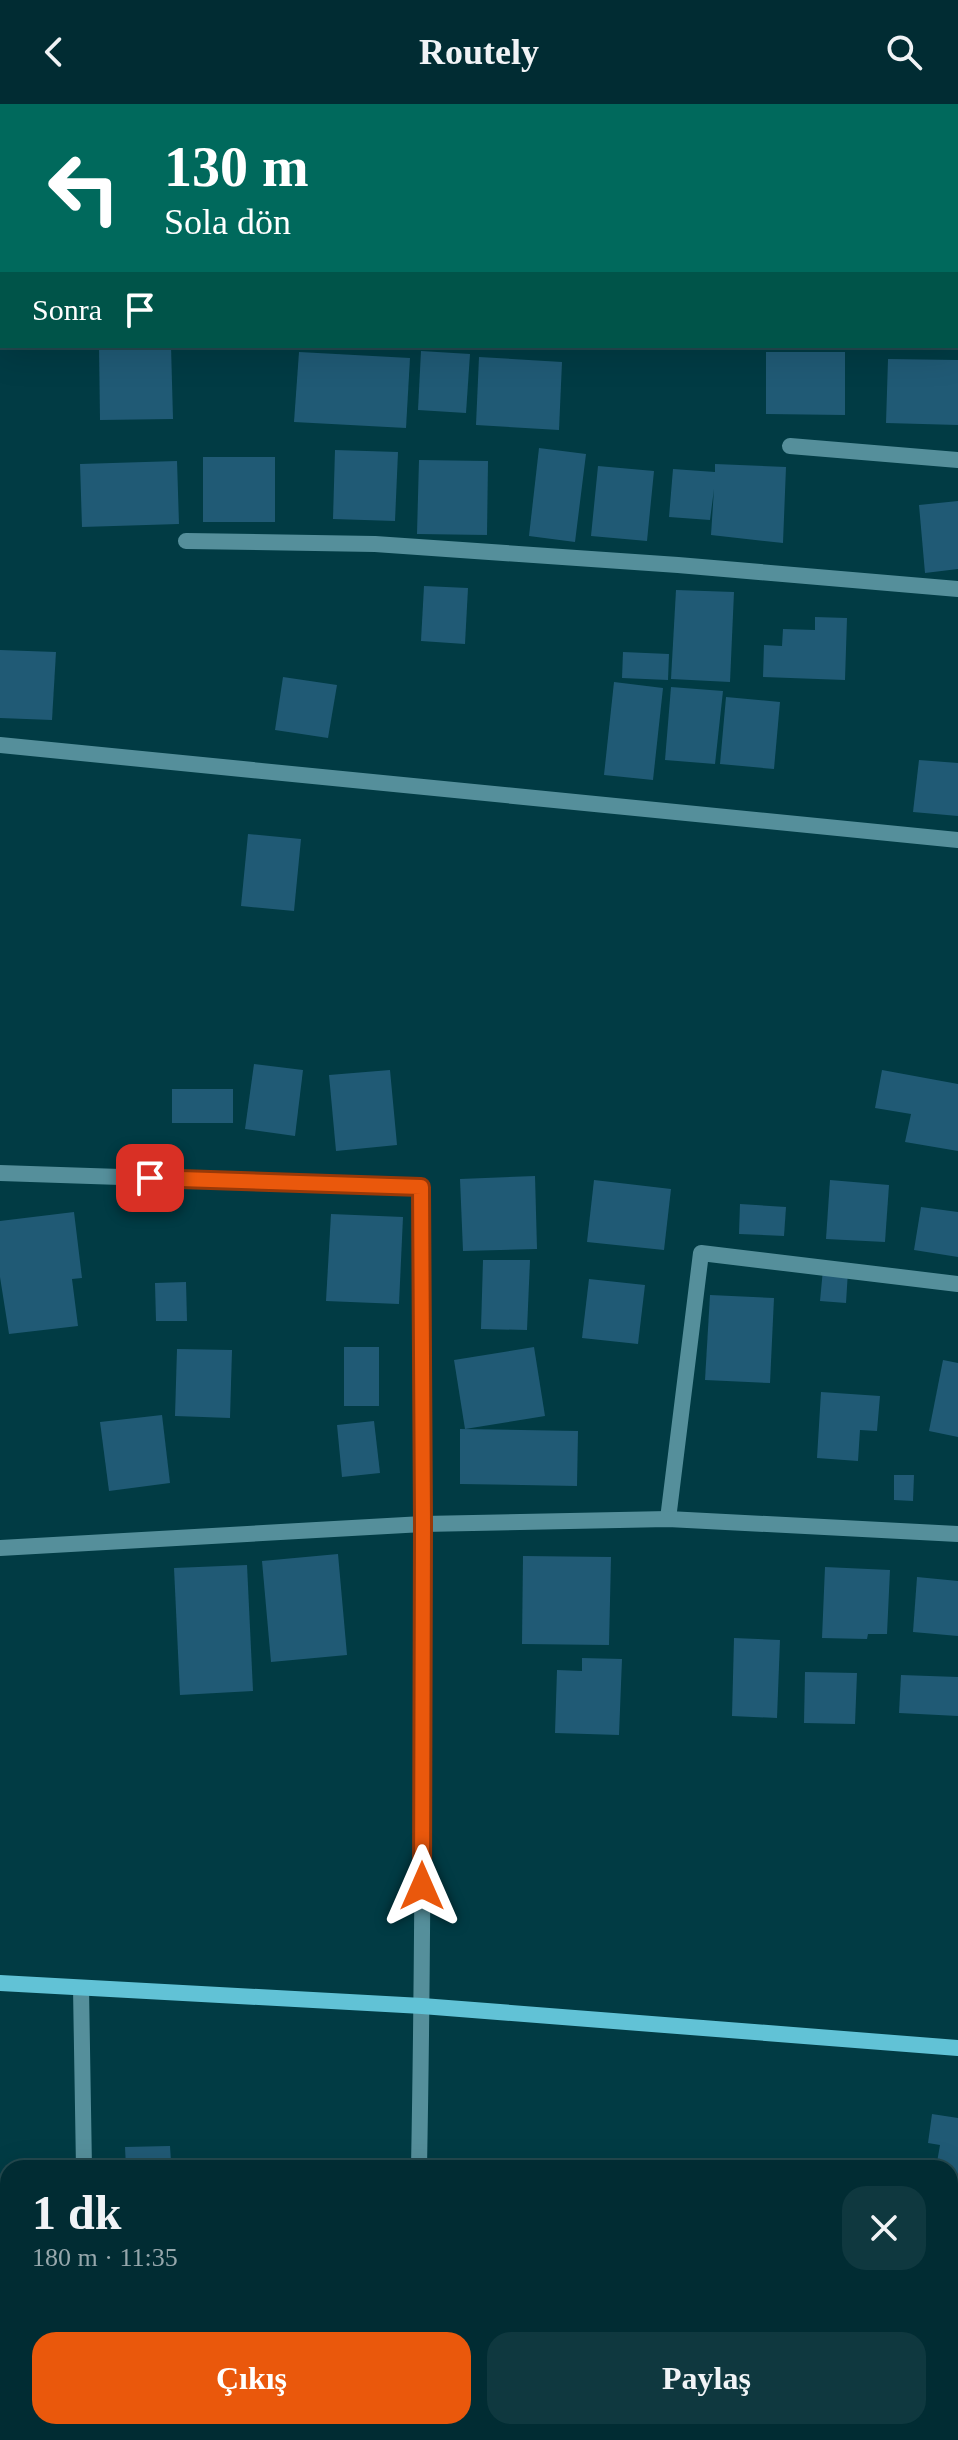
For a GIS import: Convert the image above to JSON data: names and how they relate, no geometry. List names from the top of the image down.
{
  "page": {
    "header": "Routely",
    "turn": ["130 m", "Sola dön"],
    "then": "Sonra",
    "heading": ["1 dk", "180 m · 11:35"],
    "buttons": ["Çıkış", "Paylaş"]
  }
}
